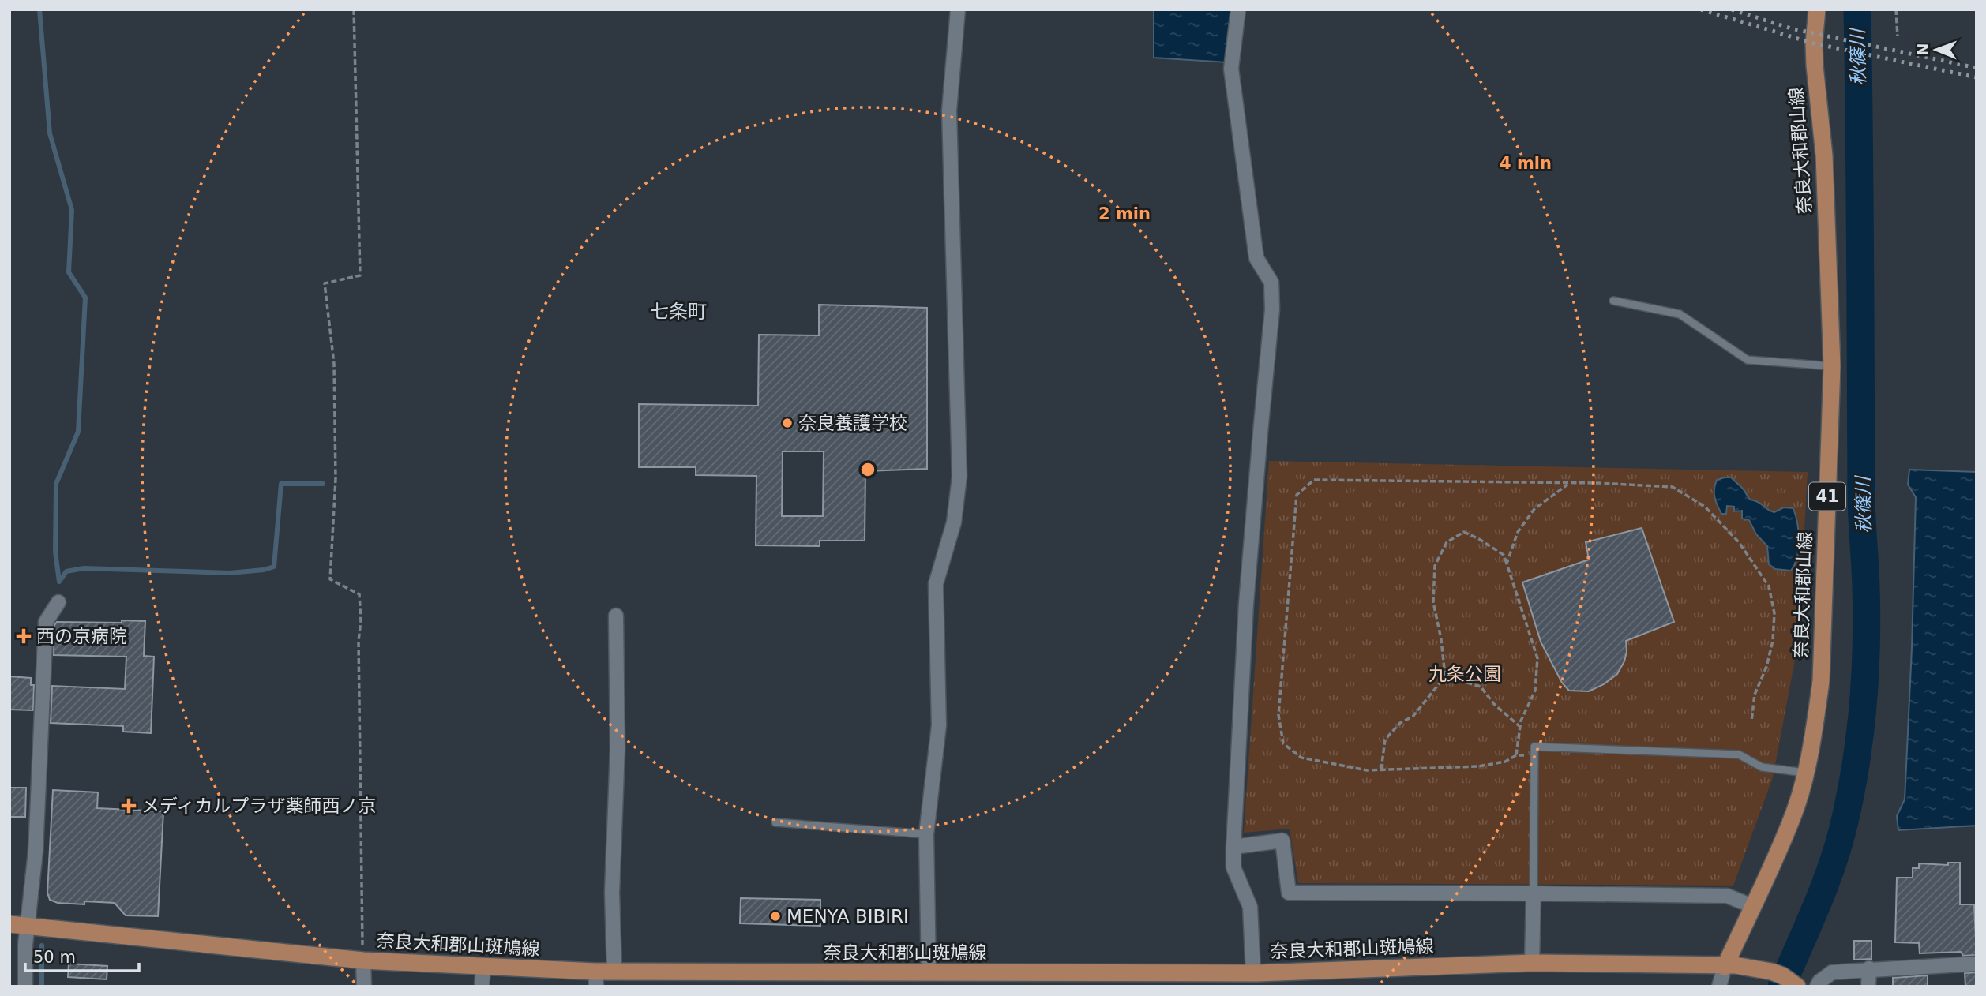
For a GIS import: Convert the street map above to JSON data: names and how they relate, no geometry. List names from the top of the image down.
{
  "streets": {
    "main road": ["奈良大和郡山線", "41", "奈良大和郡山斑鳩線"]
  },
  "crossings": [
    ["奈良大和郡山線", "奈良大和郡山斑鳩線"]
  ],
  "districts": ["七条町"],
  "water": ["秋篠川"],
  "parks": ["九条公園"],
  "places": {
    "other": ["奈良養護学校", "MENYA BIBIRI"],
    "health": ["西の京病院", "メディカルプラザ薬師西ノ京"]
  },
  "scale_bar": "50 m",
  "north": "left",
  "rings": ["4 min", "2 min"]
}
